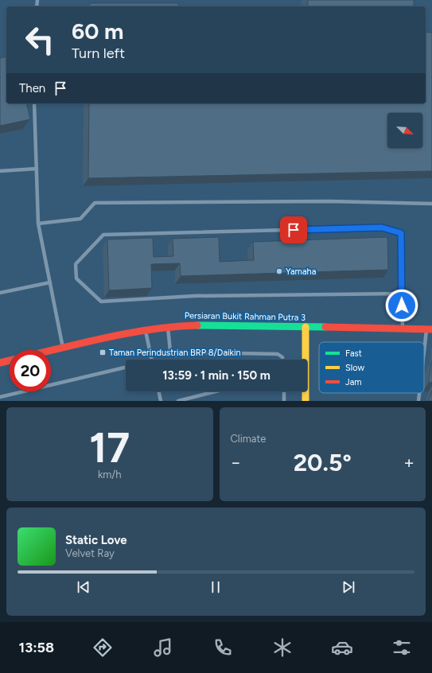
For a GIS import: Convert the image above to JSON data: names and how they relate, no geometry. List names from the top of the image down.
{
  "streets": {
    "main road": ["Persiaran Bukit Rahman Putra 3"]
  },
  "places": {
    "other": ["Yamaha"],
    "transit": ["Taman Perindustrian BRP 8/Daikin"]
  },
  "legend": ["Fast", "Slow", "Jam"],
  "north": "bottom right",
  "page": {
    "turn": ["60 m", "Turn left"],
    "then": "Then",
    "limit": "20",
    "trip": "13:59 · 1 min · 150 m",
    "tile": [
      ["17", "km/h"],
      "Climate"
    ],
    "heat": ["−", "20.5°", "+"],
    "song": ["Static Love", "Velvet Ray"],
    "tabs": "13:58"
  }
}
